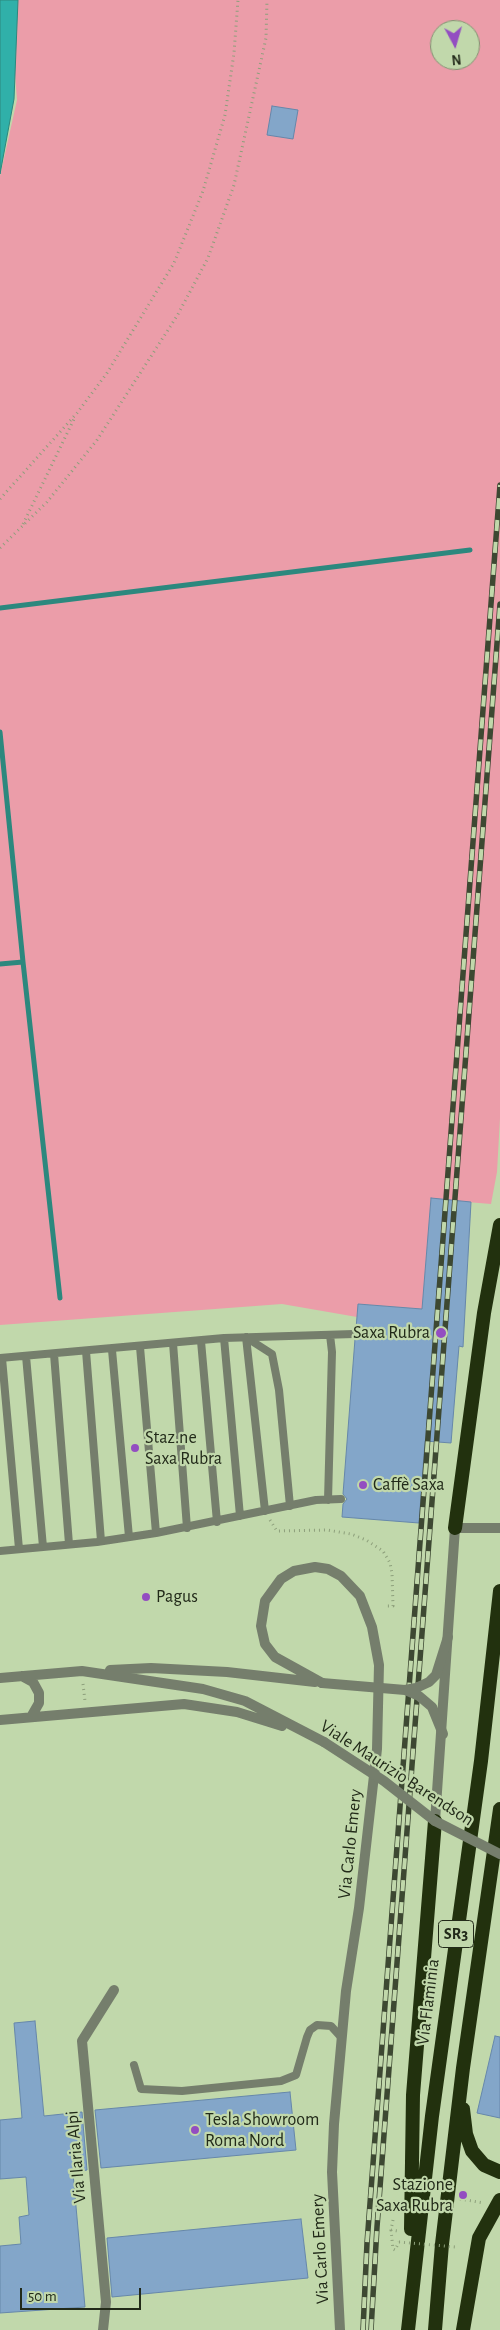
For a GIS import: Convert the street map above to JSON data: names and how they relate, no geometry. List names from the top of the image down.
{
  "streets": {
    "highway": ["SR3", "Via Flaminia"],
    "street": ["Viale Maurizio Barendson", "Via Carlo Emery", "Via Ilaria Alpi"]
  },
  "places": [
    "Saxa Rubra",
    "Staz.ne Saxa Rubra",
    "Caffè Saxa",
    "Pagus",
    "Tesla Showroom Roma Nord",
    "Stazione Saxa Rubra"
  ],
  "scale_bar": "50 m",
  "north": "bottom"
}
